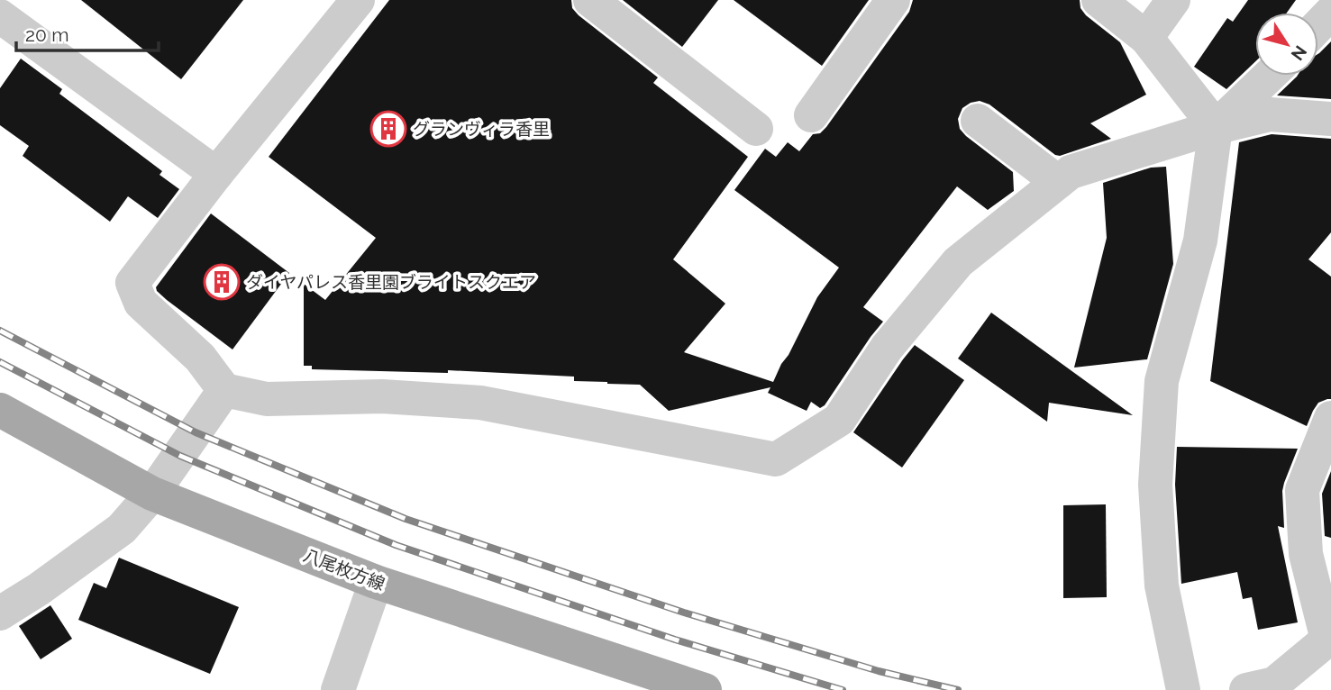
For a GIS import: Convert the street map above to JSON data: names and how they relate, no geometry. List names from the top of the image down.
{
  "streets": {
    "main road": ["八尾枚方線"]
  },
  "places": {
    "building": ["グランヴィラ香里", "ダイヤパレス香里園ブライトスクエア"]
  },
  "scale_bar": "20 m",
  "north": "bottom right"
}
